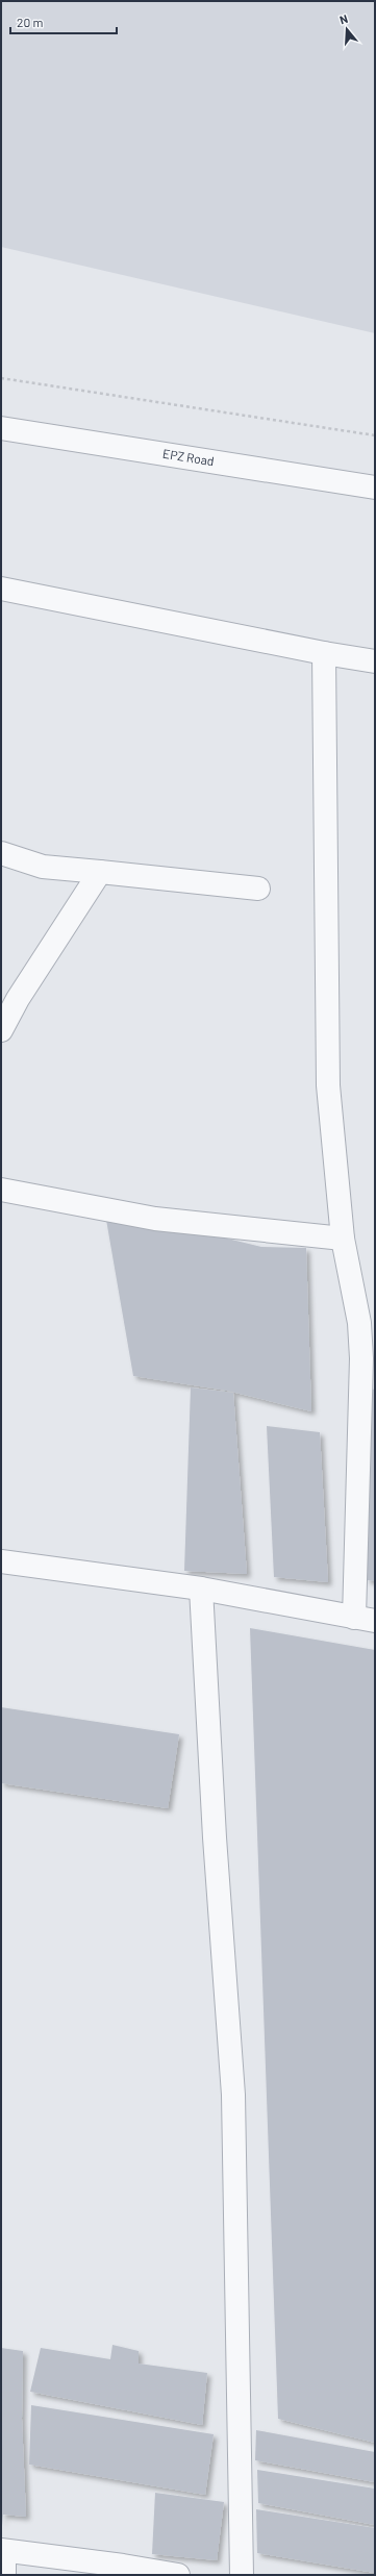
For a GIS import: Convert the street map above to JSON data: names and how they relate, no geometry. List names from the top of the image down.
{
  "streets": {
    "street": ["EPZ Road"]
  },
  "scale_bar": "20 m",
  "north": "top"
}
